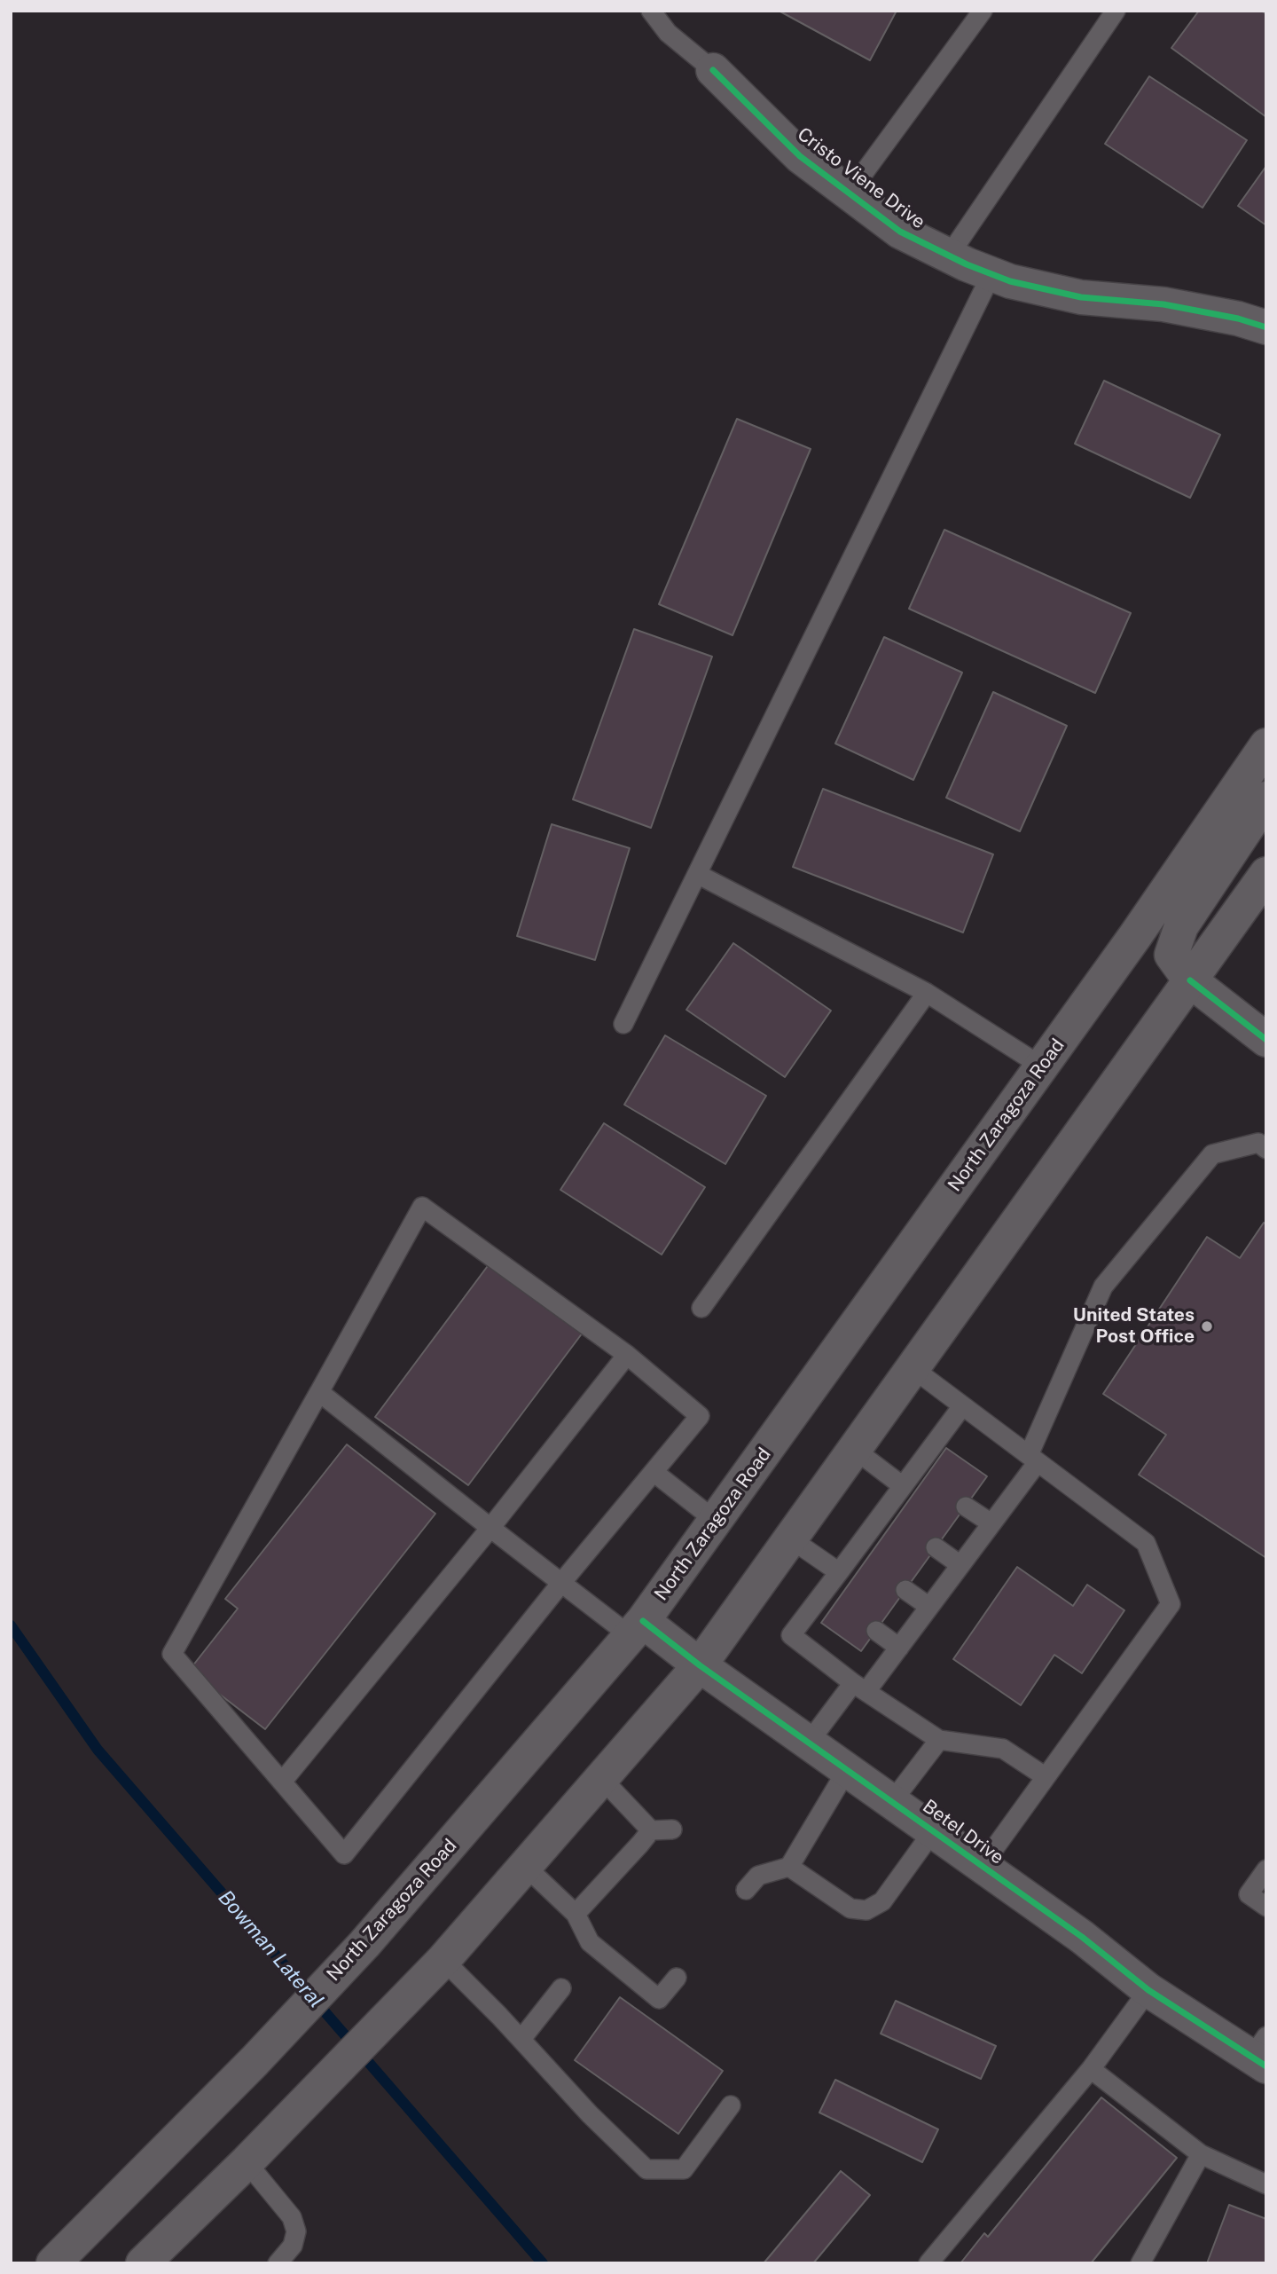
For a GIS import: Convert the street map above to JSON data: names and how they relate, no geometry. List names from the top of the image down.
{
  "streets": {
    "main road": ["Cristo Viene Drive", "North Zaragoza Road", "Betel Drive"]
  },
  "crossings": [
    ["North Zaragoza Road", "Betel Drive"]
  ],
  "water": ["Bowman Lateral"],
  "places": ["United States Post Office"]
}
